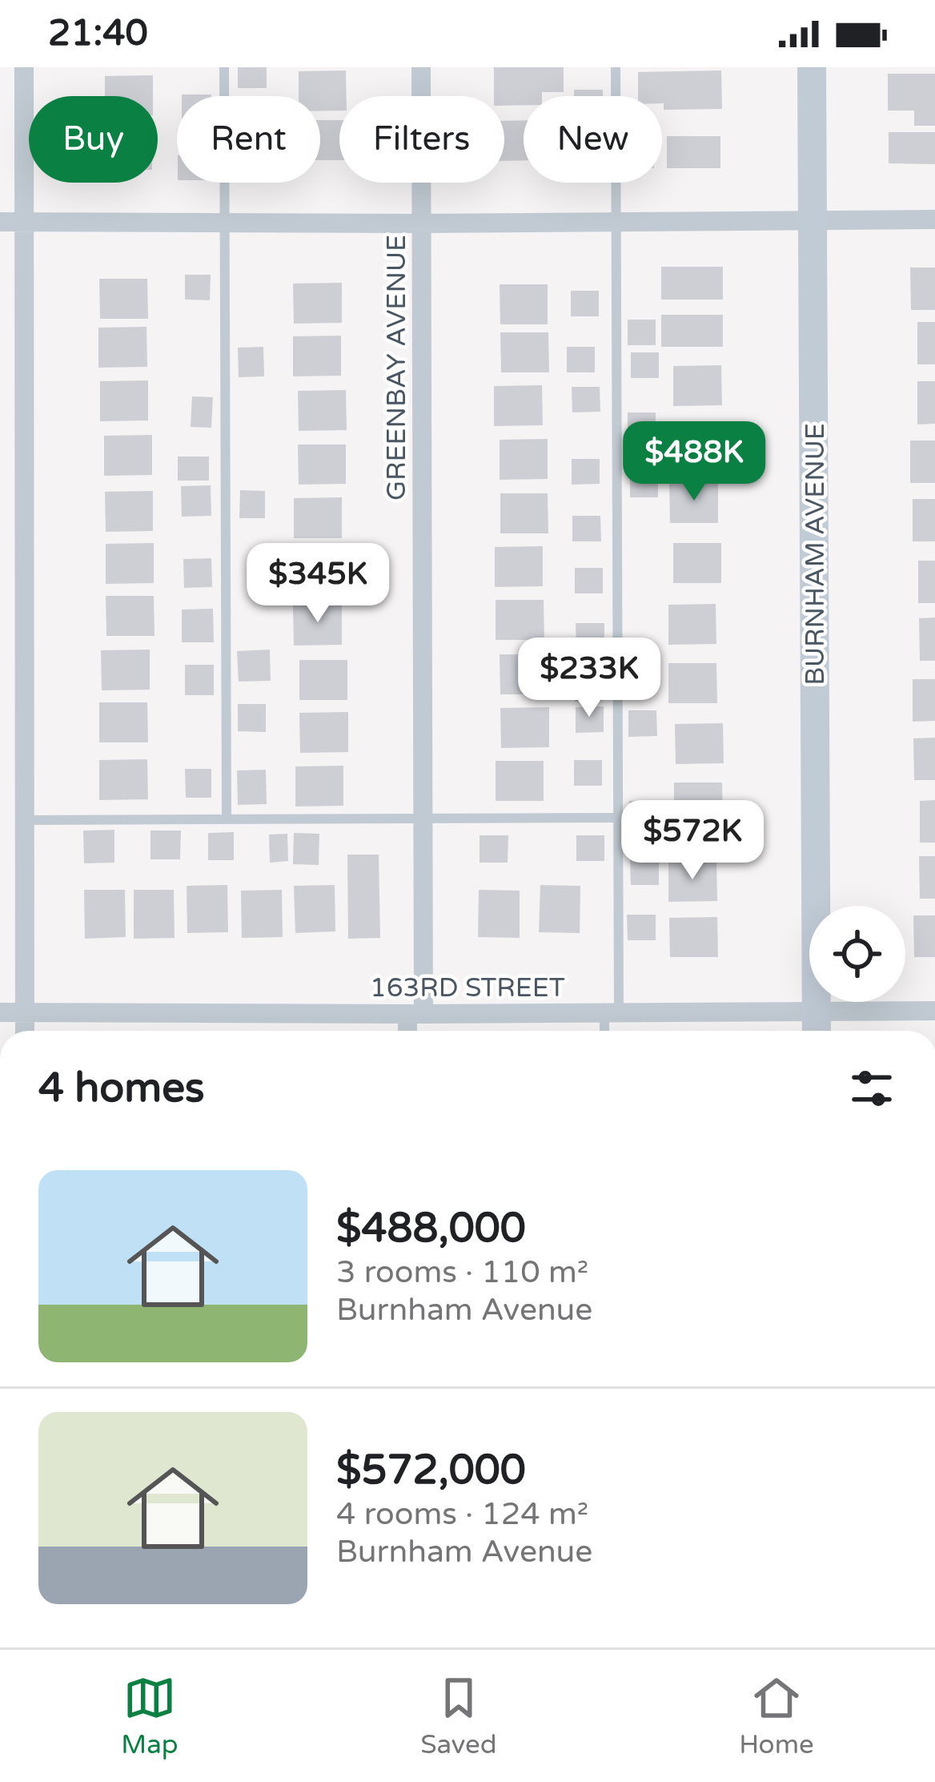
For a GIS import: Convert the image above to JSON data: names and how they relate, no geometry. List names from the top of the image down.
{
  "streets": {
    "main road": ["BURNHAM AVENUE"],
    "street": ["GREENBAY AVENUE", "163RD STREET"]
  },
  "crossings": [
    ["GREENBAY AVENUE", "163RD STREET"],
    ["BURNHAM AVENUE", "163RD STREET"]
  ],
  "page": {
    "status": "21:40",
    "chip": [
      "Buy",
      "Rent",
      "Filters",
      "New"
    ],
    "price": [
      "$488K",
      "$345K",
      "$233K",
      "$572K"
    ],
    "heading": "4 homes",
    "list": [
      {
        "name": "$488,000",
        "note": "3 rooms · 110 m² · Burnham Avenue"
      },
      {
        "name": "$572,000",
        "note": "4 rooms · 124 m² · Burnham Avenue"
      }
    ],
    "tabs": ["Map", "Saved", "Home"]
  }
}
